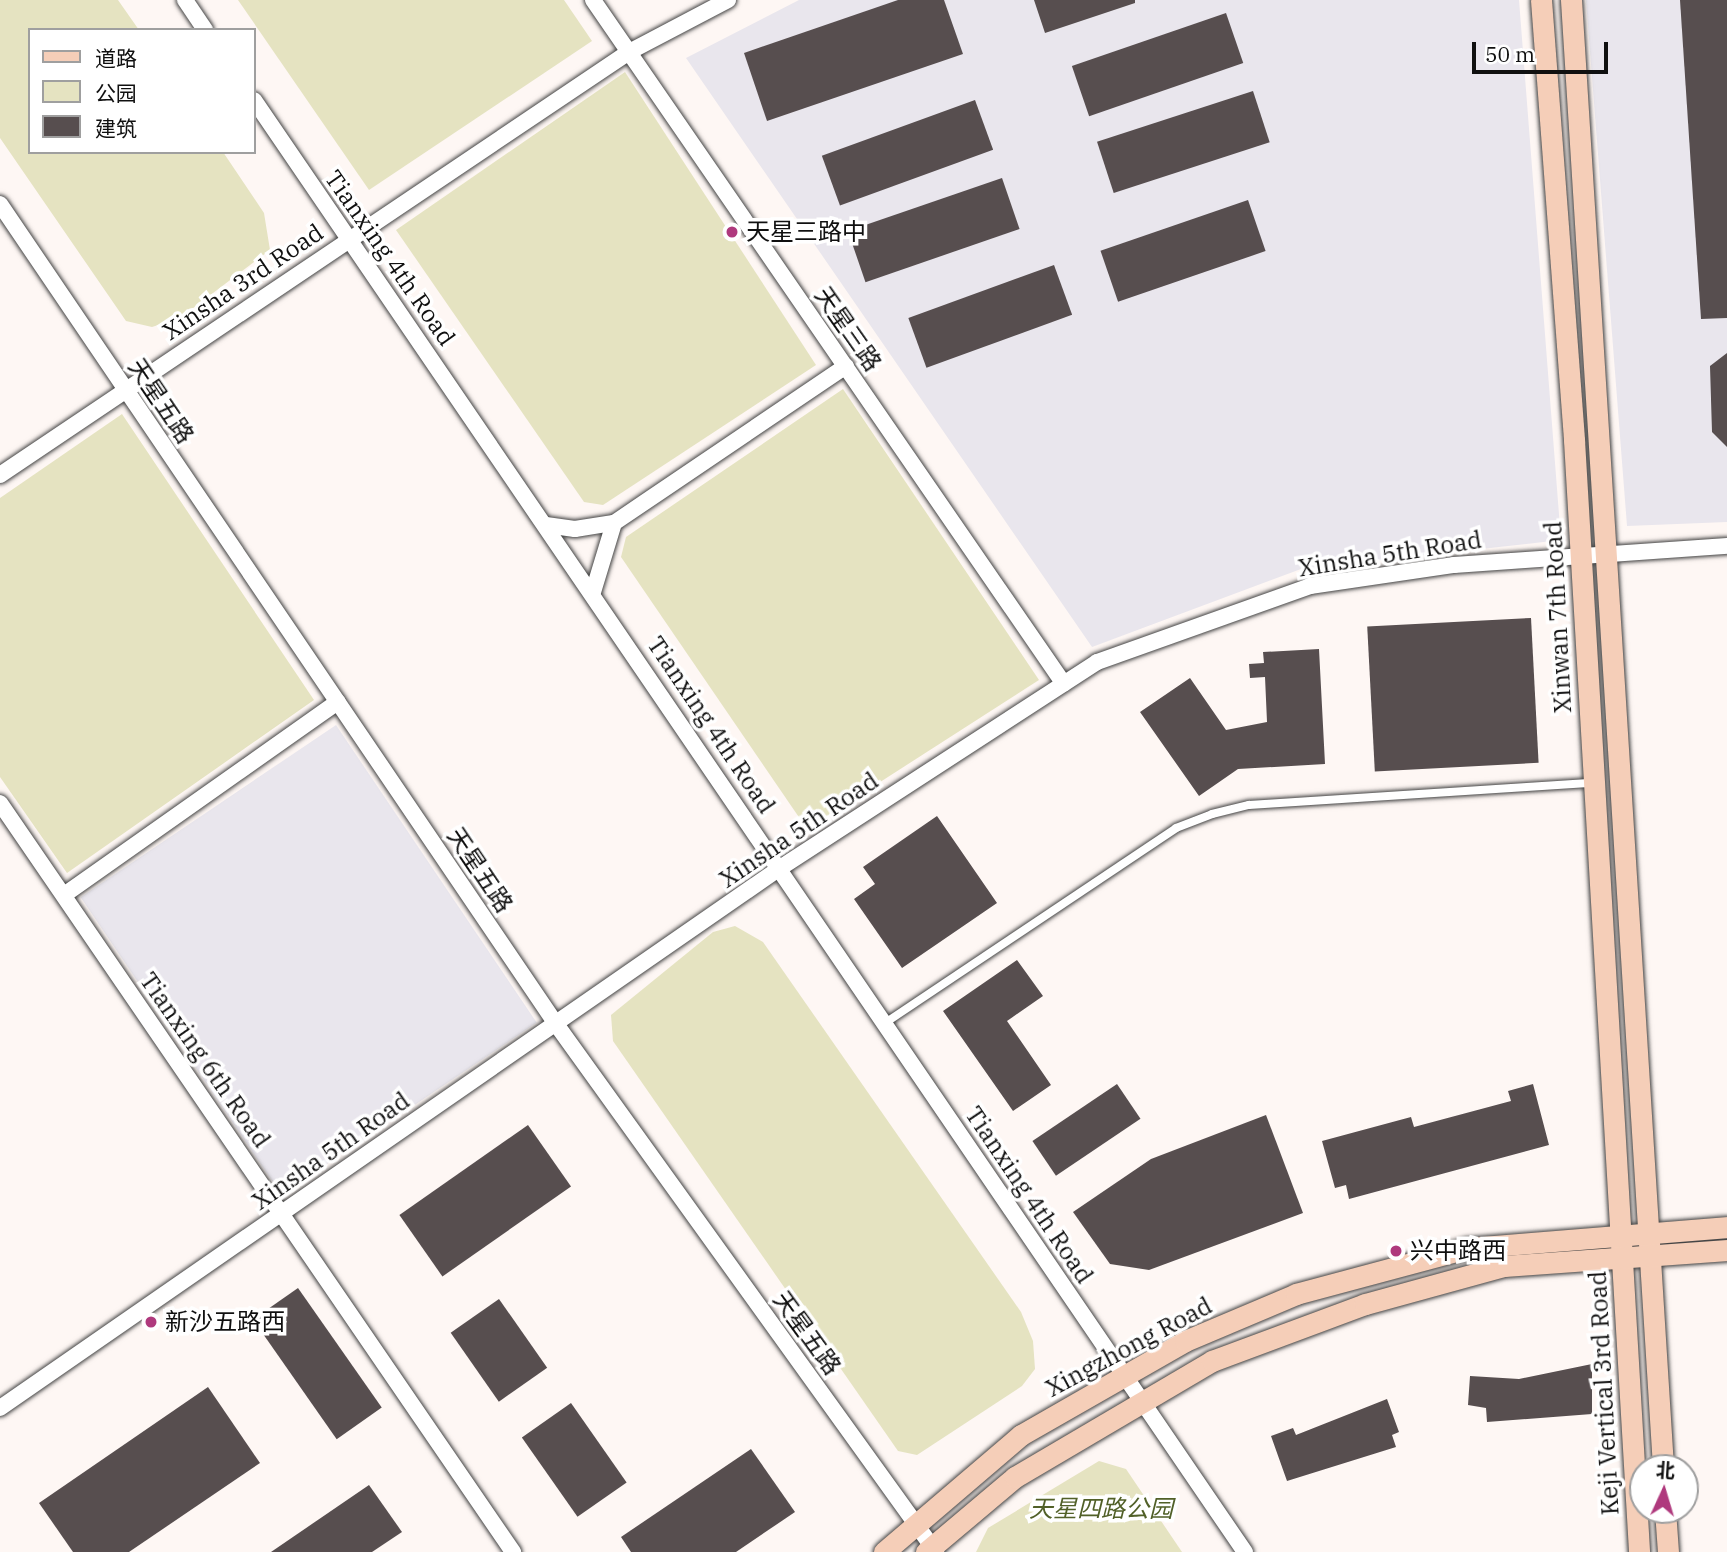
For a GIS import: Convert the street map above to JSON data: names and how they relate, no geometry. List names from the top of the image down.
{
  "streets": {
    "street": [
      "Tianxing 4th Road",
      "Xinsha 3rd Road",
      "天星三路",
      "天星五路",
      "Xinsha 5th Road",
      "Xinwan 7th Road",
      "Tianxing 6th Road",
      "Xingzhong Road",
      "Keji Vertical 3rd Road"
    ]
  },
  "crossings": [
    ["Tianxing 4th Road", "Xinsha 3rd Road"],
    ["Tianxing 4th Road", "Xinsha 5th Road"],
    ["Tianxing 4th Road", "Xingzhong Road"],
    ["Xinsha 3rd Road", "天星三路"],
    ["Xinsha 3rd Road", "天星五路"],
    ["天星三路", "Xinsha 5th Road"],
    ["天星五路", "Xinsha 5th Road"],
    ["天星五路", "Xingzhong Road"],
    ["Xinsha 5th Road", "Xinwan 7th Road"],
    ["Xinsha 5th Road", "Tianxing 6th Road"],
    ["Xinwan 7th Road", "Xingzhong Road"],
    ["Xinwan 7th Road", "Keji Vertical 3rd Road"],
    ["Xingzhong Road", "Keji Vertical 3rd Road"]
  ],
  "parks": ["天星四路公园"],
  "places": ["天星三路中", "兴中路西", "新沙五路西"],
  "legend": ["道路", "公园", "建筑"],
  "scale_bar": "50 m",
  "north": "top"
}
